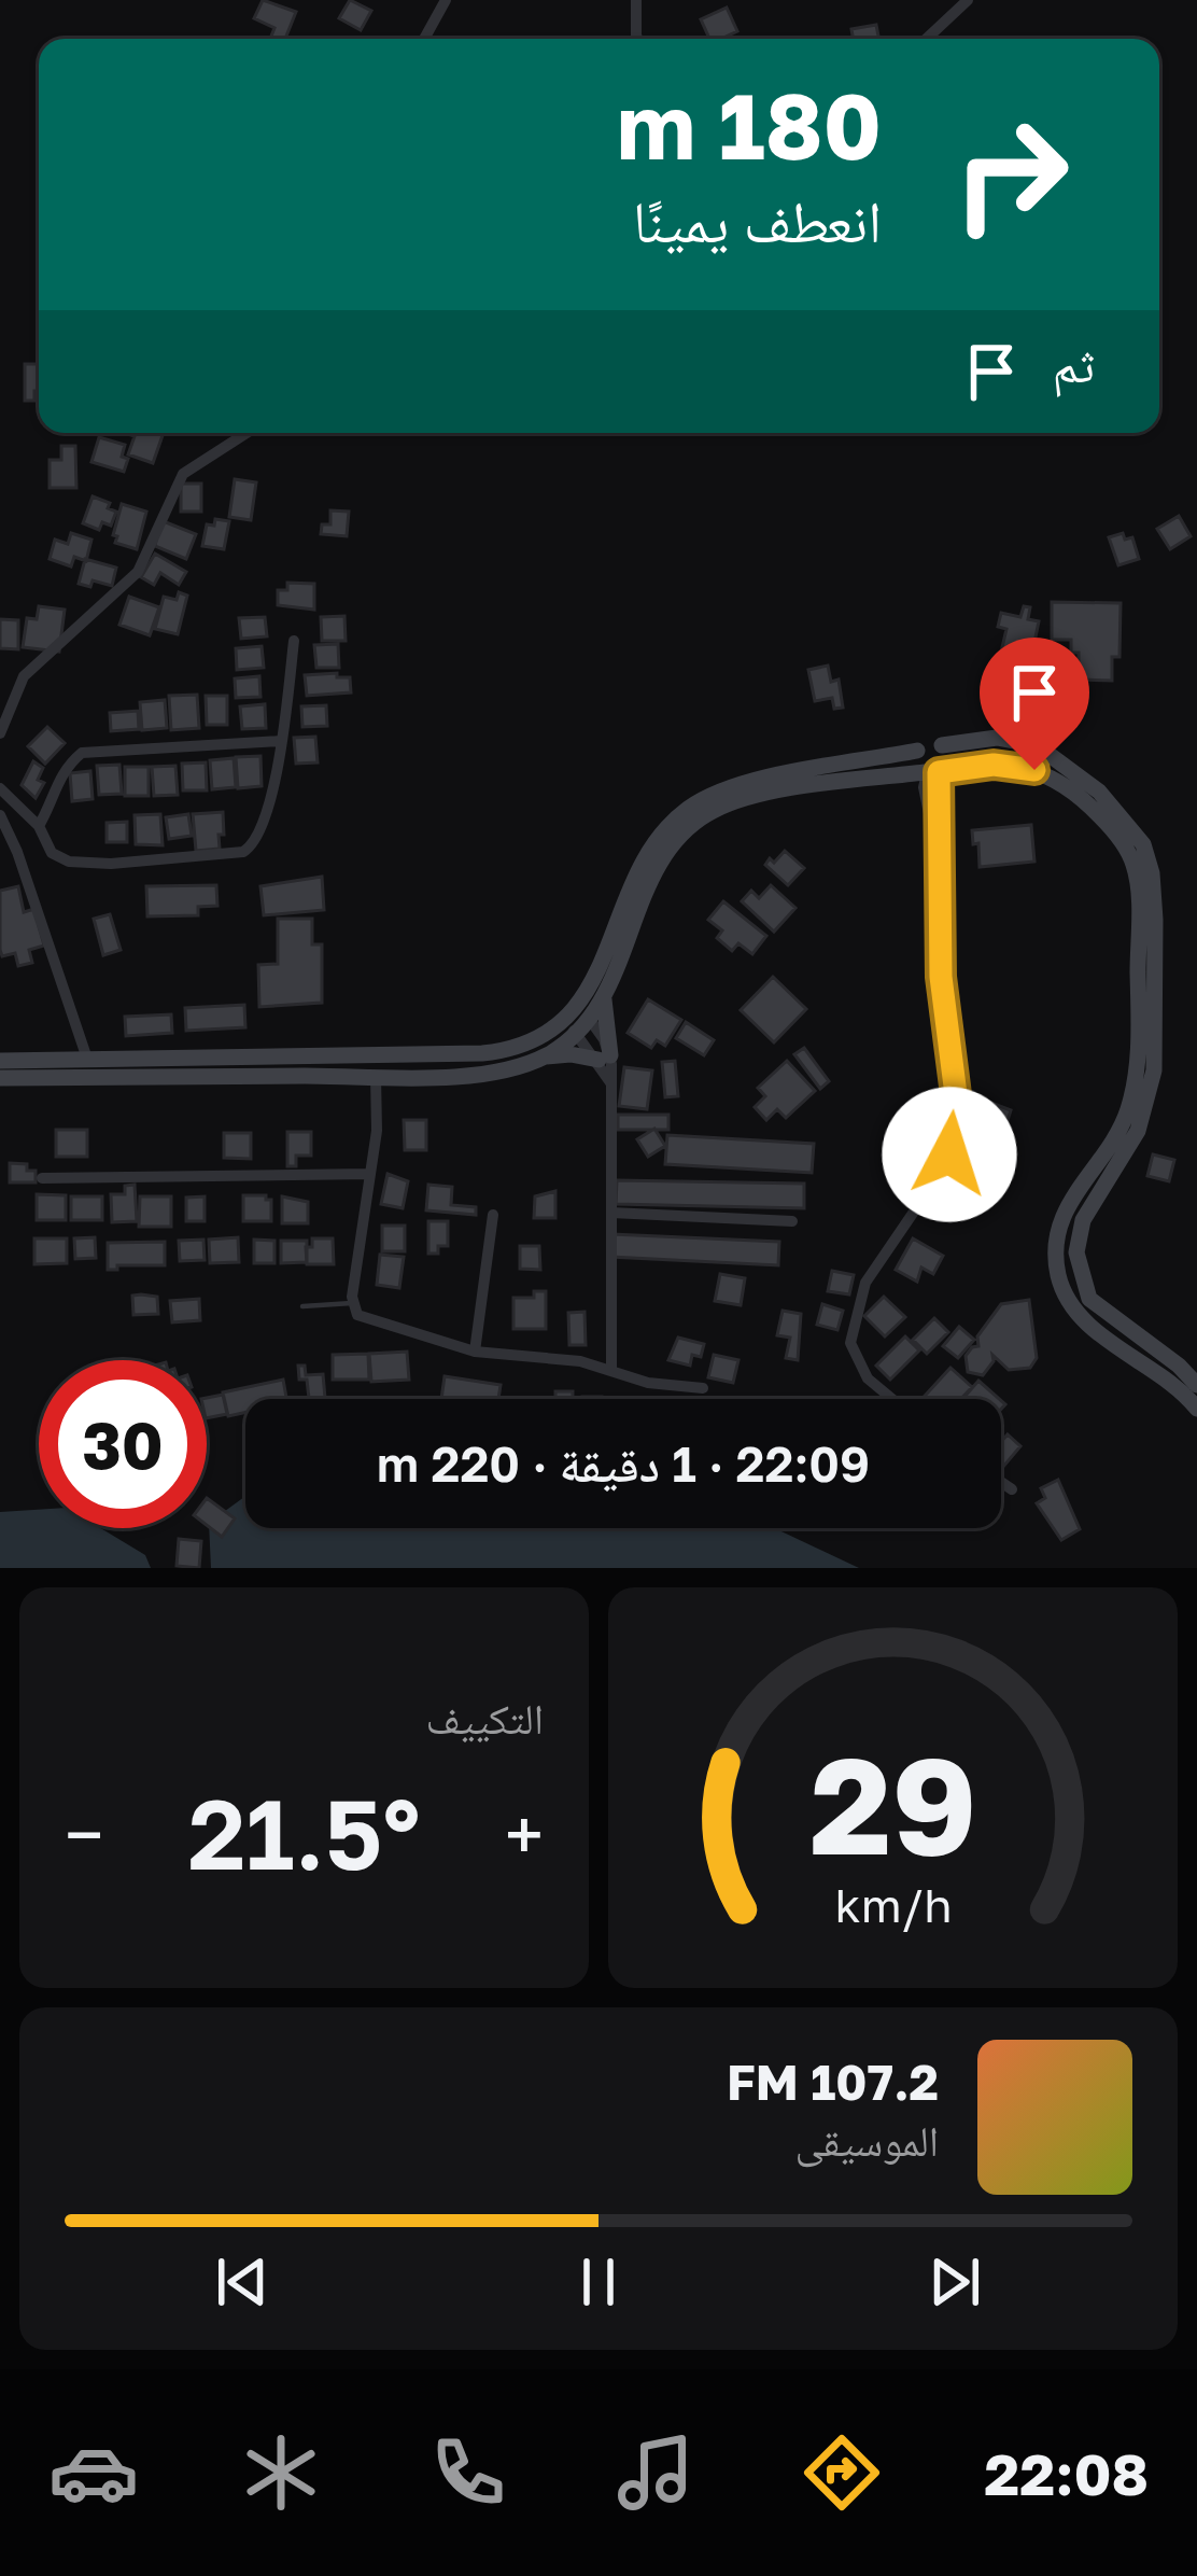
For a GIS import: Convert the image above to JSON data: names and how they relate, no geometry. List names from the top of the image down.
{
  "page": {
    "turn": ["180 m", "انعطف يمينًا"],
    "then": "ثم",
    "limit": "30",
    "trip": "22:09 · 1 دقيقة · 220 m",
    "tile": "التكييف",
    "heat": ["−", "21.5°", "+"],
    "song": ["107.2 FM", "الموسيقى"],
    "tabs": "22:08",
    "gauge": ["29", "km/h"]
  }
}
